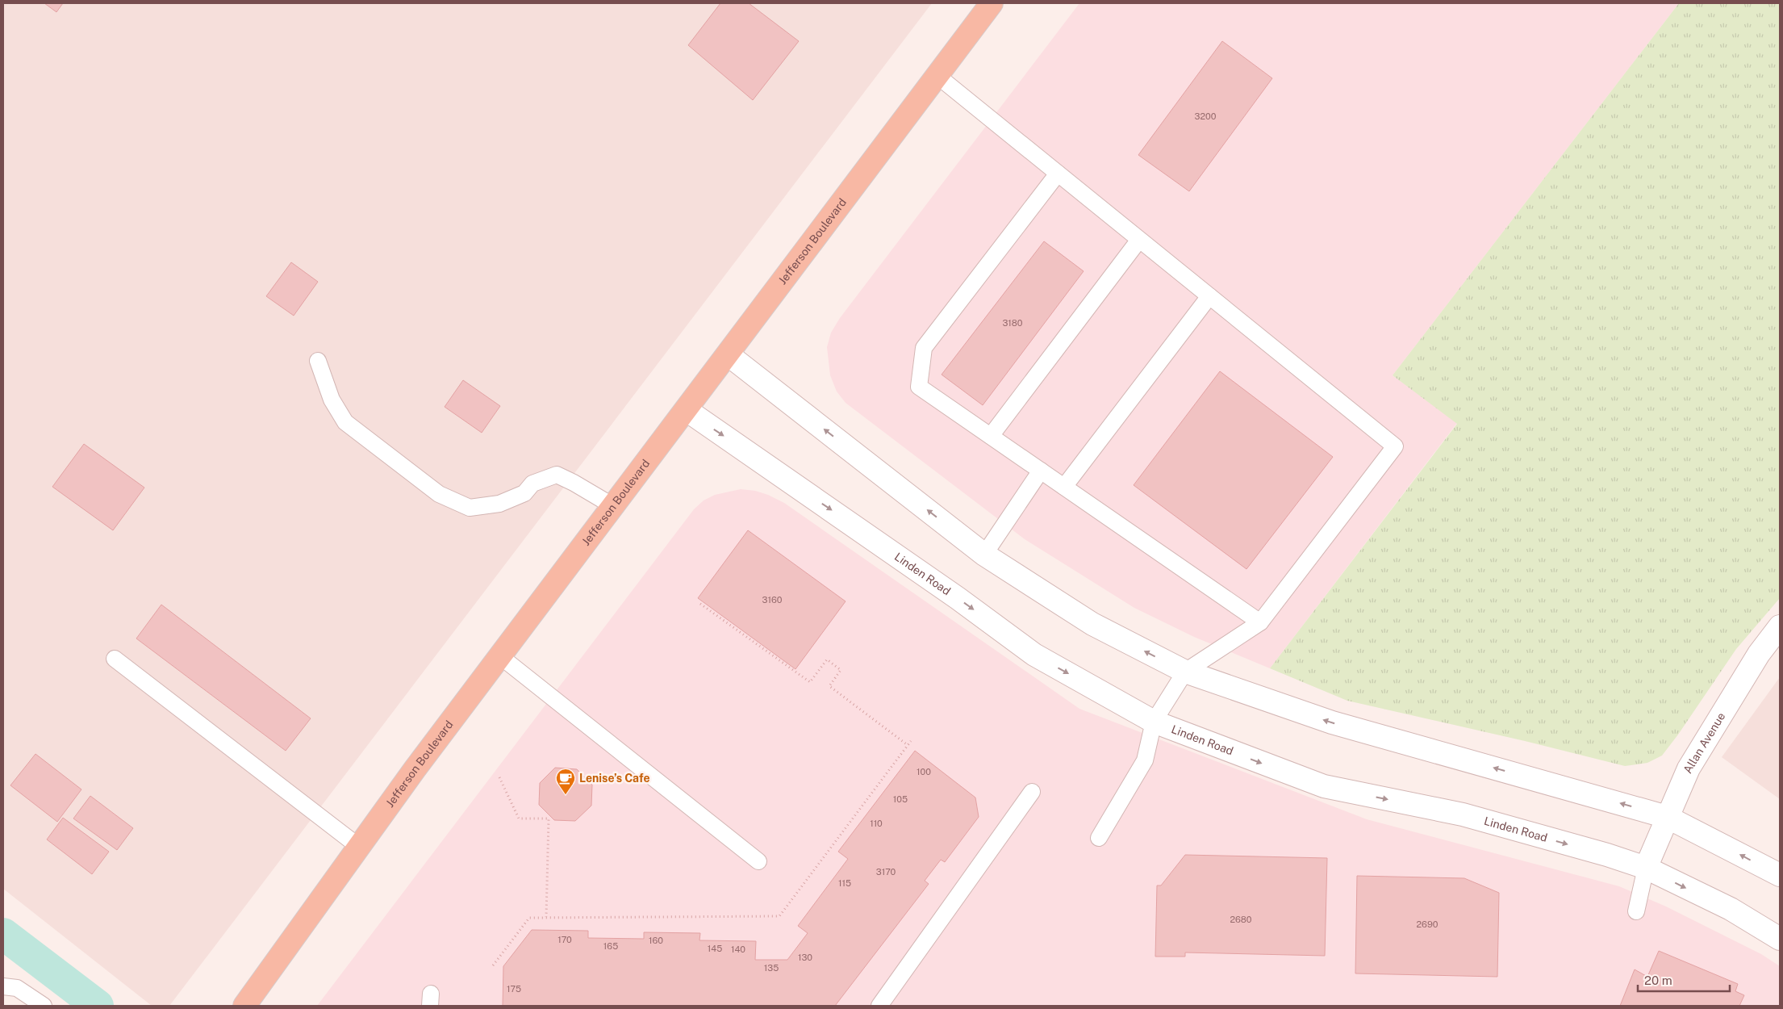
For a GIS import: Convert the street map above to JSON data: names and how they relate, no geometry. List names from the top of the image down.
{
  "streets": {
    "main road": ["Jefferson Boulevard"],
    "street": ["Linden Road", "Allan Avenue"]
  },
  "crossings": [
    ["Jefferson Boulevard", "Linden Road"],
    ["Linden Road", "Allan Avenue"]
  ],
  "places": {
    "cafe": ["Lenise’s Cafe"]
  },
  "house_numbers": [
    "3200",
    "3180",
    "3160",
    "100",
    "105",
    "110",
    "3170",
    "115",
    "2680",
    "2690",
    "170",
    "160",
    "165",
    "145",
    "140",
    "130",
    "135",
    "175"
  ],
  "scale_bar": "20 m"
}
